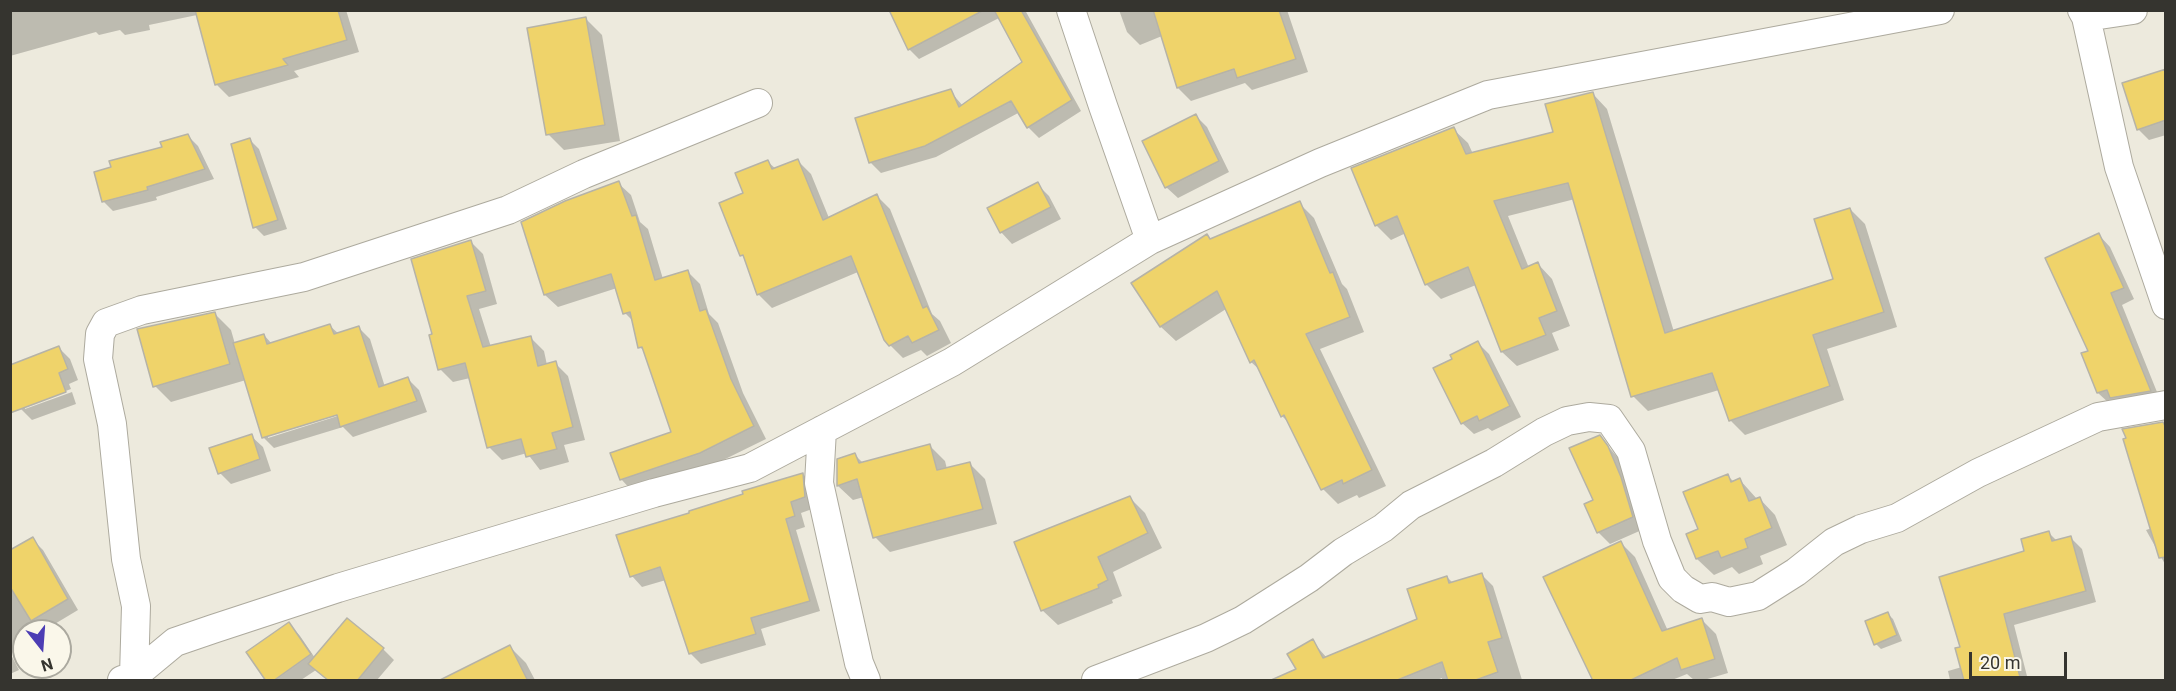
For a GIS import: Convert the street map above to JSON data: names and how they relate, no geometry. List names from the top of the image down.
{
  "scale_bar": "20 m",
  "north": "bottom"
}
